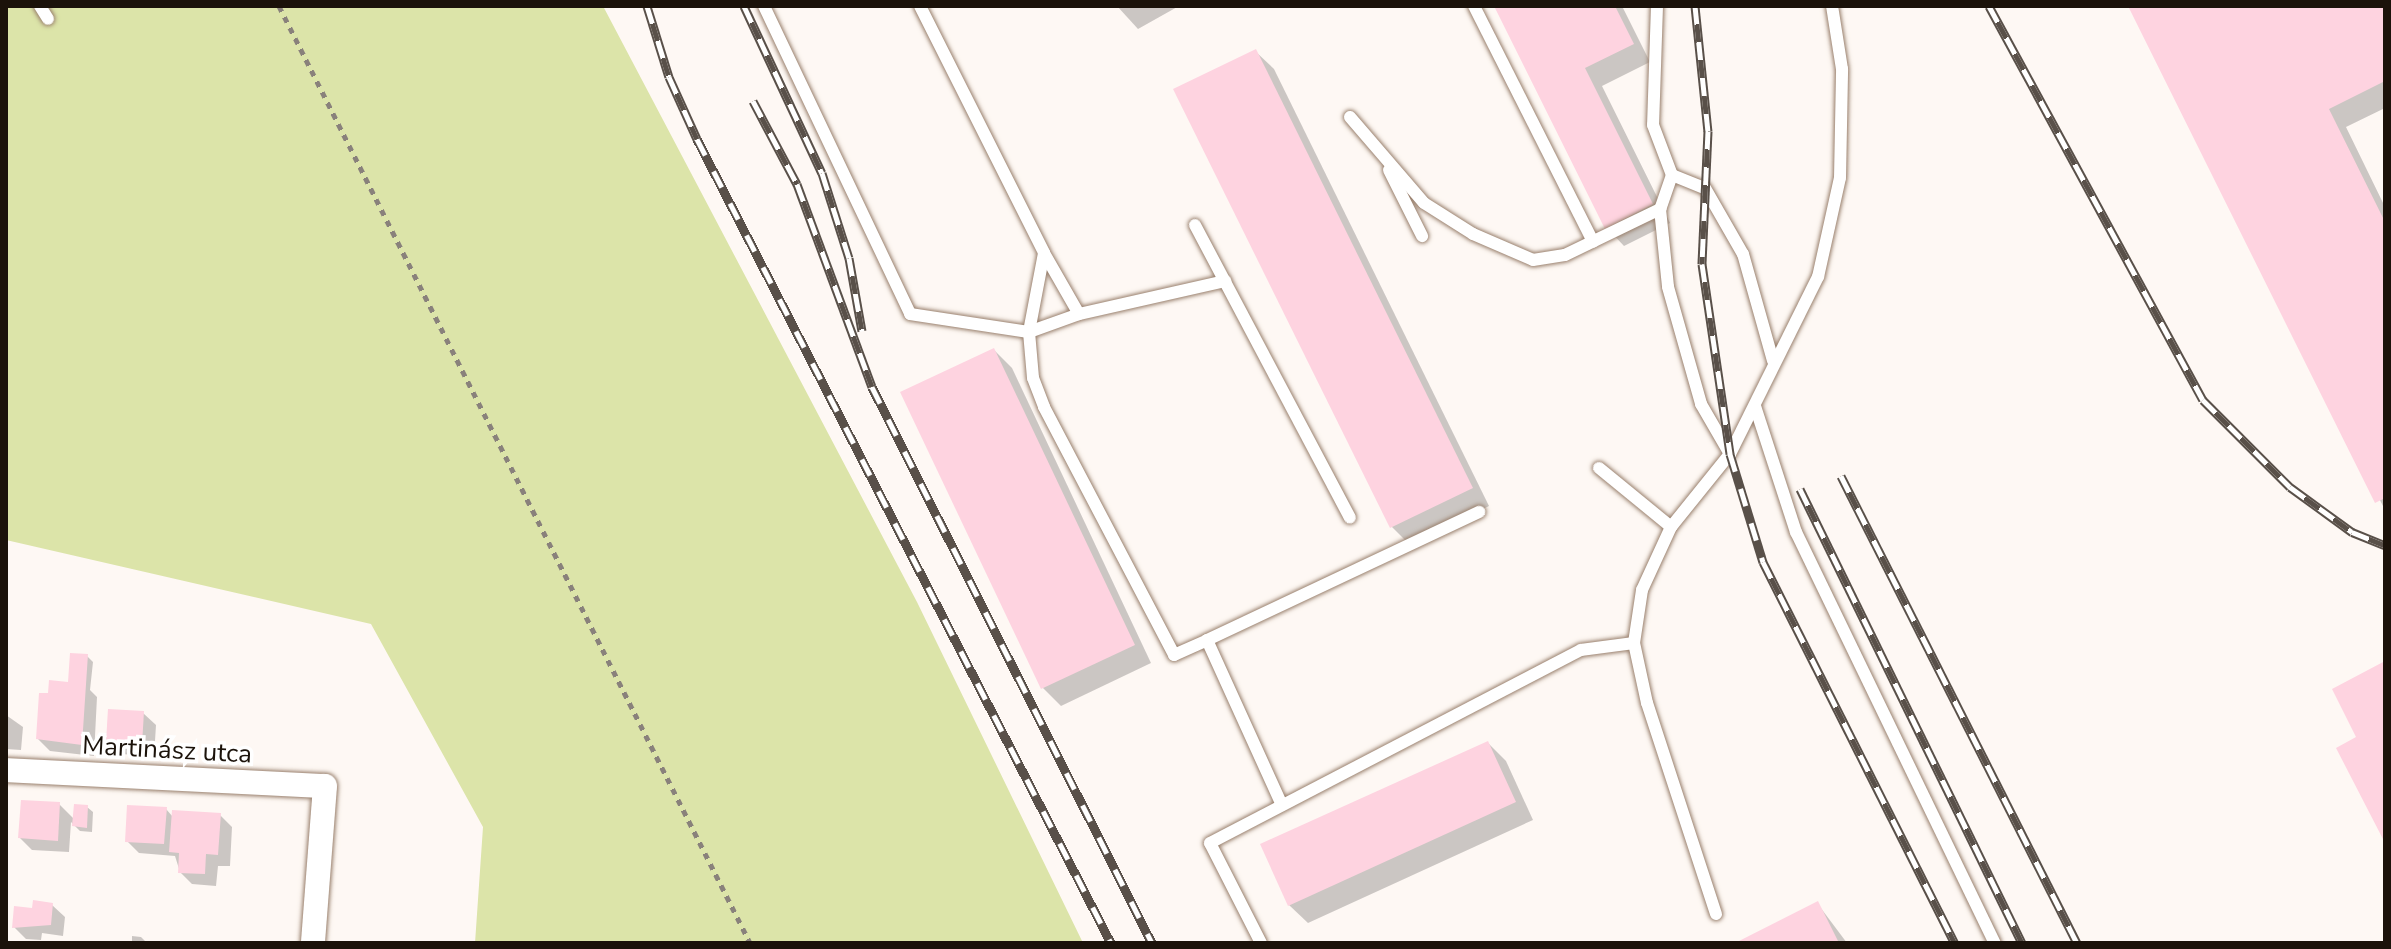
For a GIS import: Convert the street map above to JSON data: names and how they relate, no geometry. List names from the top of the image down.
{
  "streets": {
    "street": ["Martinász utca"]
  }
}
